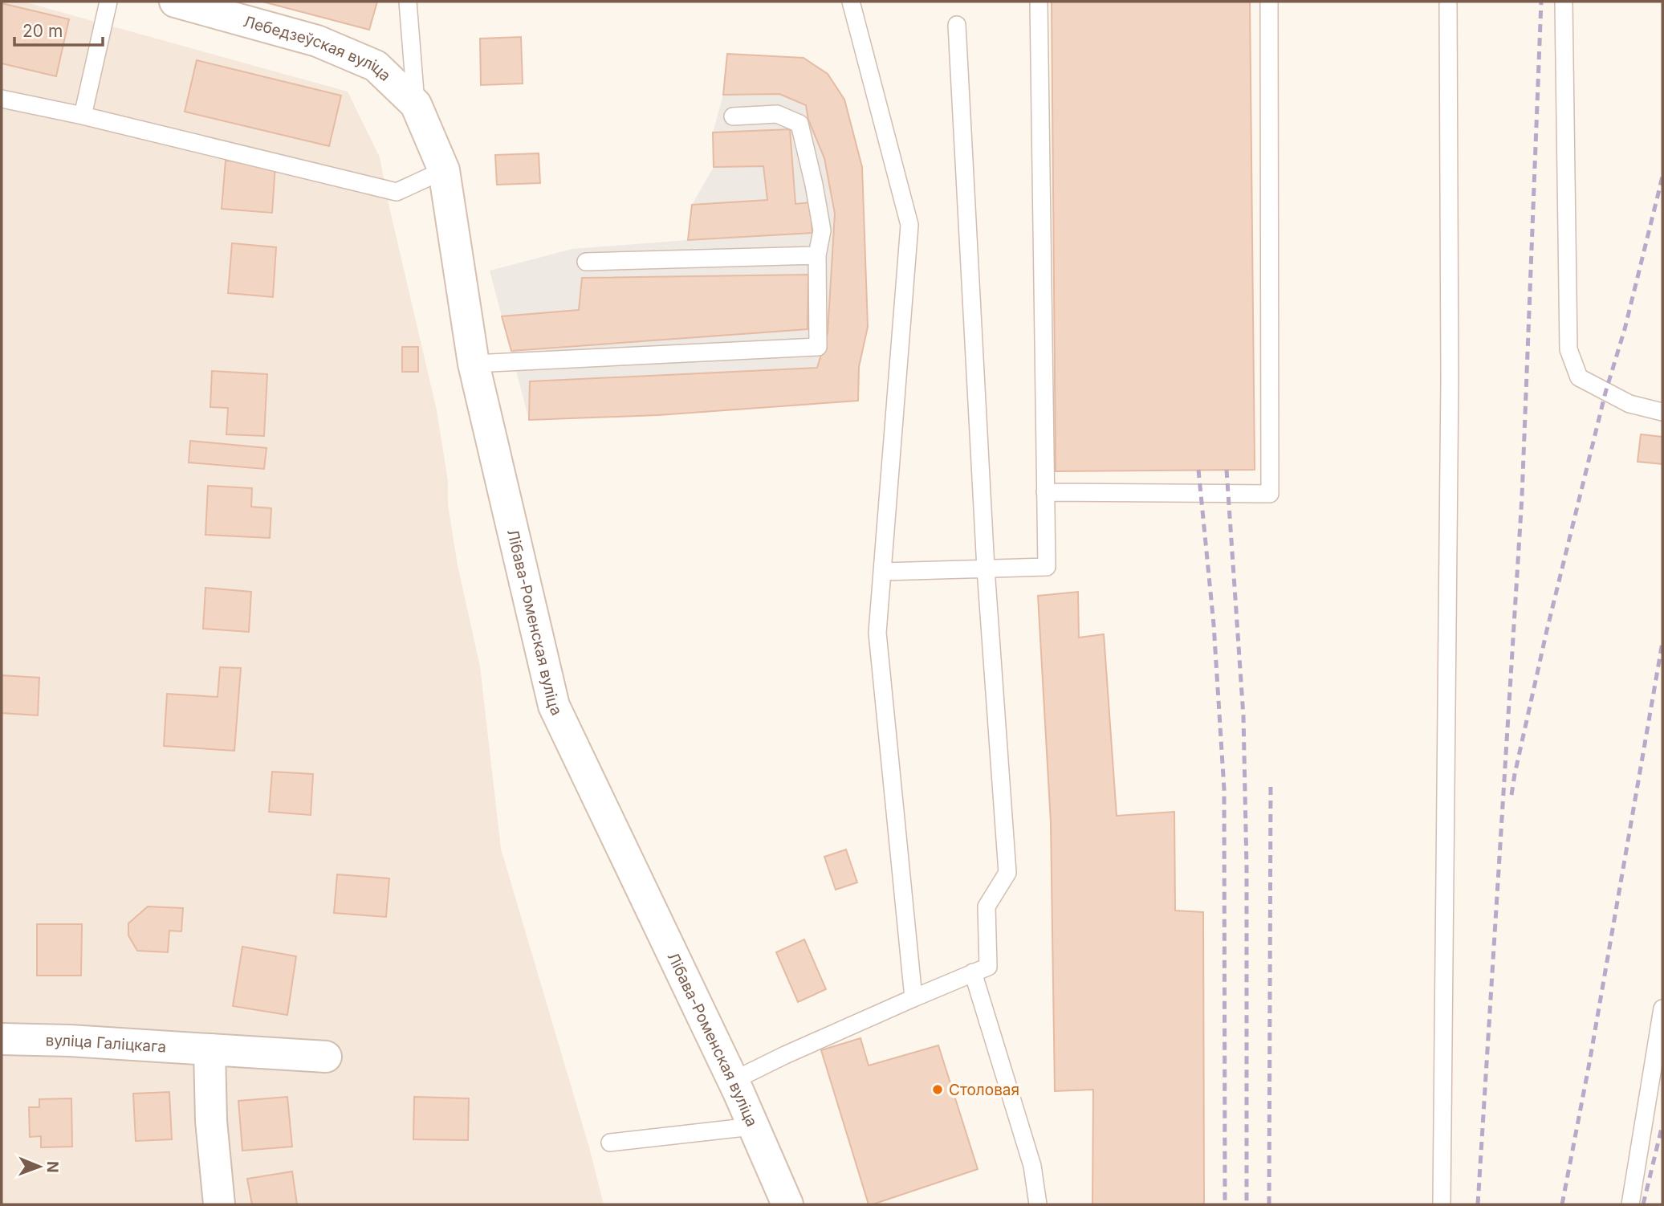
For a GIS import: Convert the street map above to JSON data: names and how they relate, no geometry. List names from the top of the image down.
{
  "streets": {
    "main road": ["Лебедзеўская вуліца", "Лібава-Роменская вуліца", "вуліца Галіцкага"]
  },
  "crossings": [
    ["Лебедзеўская вуліца", "Лібава-Роменская вуліца"]
  ],
  "places": ["Столовая"],
  "scale_bar": "20 m",
  "north": "right"
}
